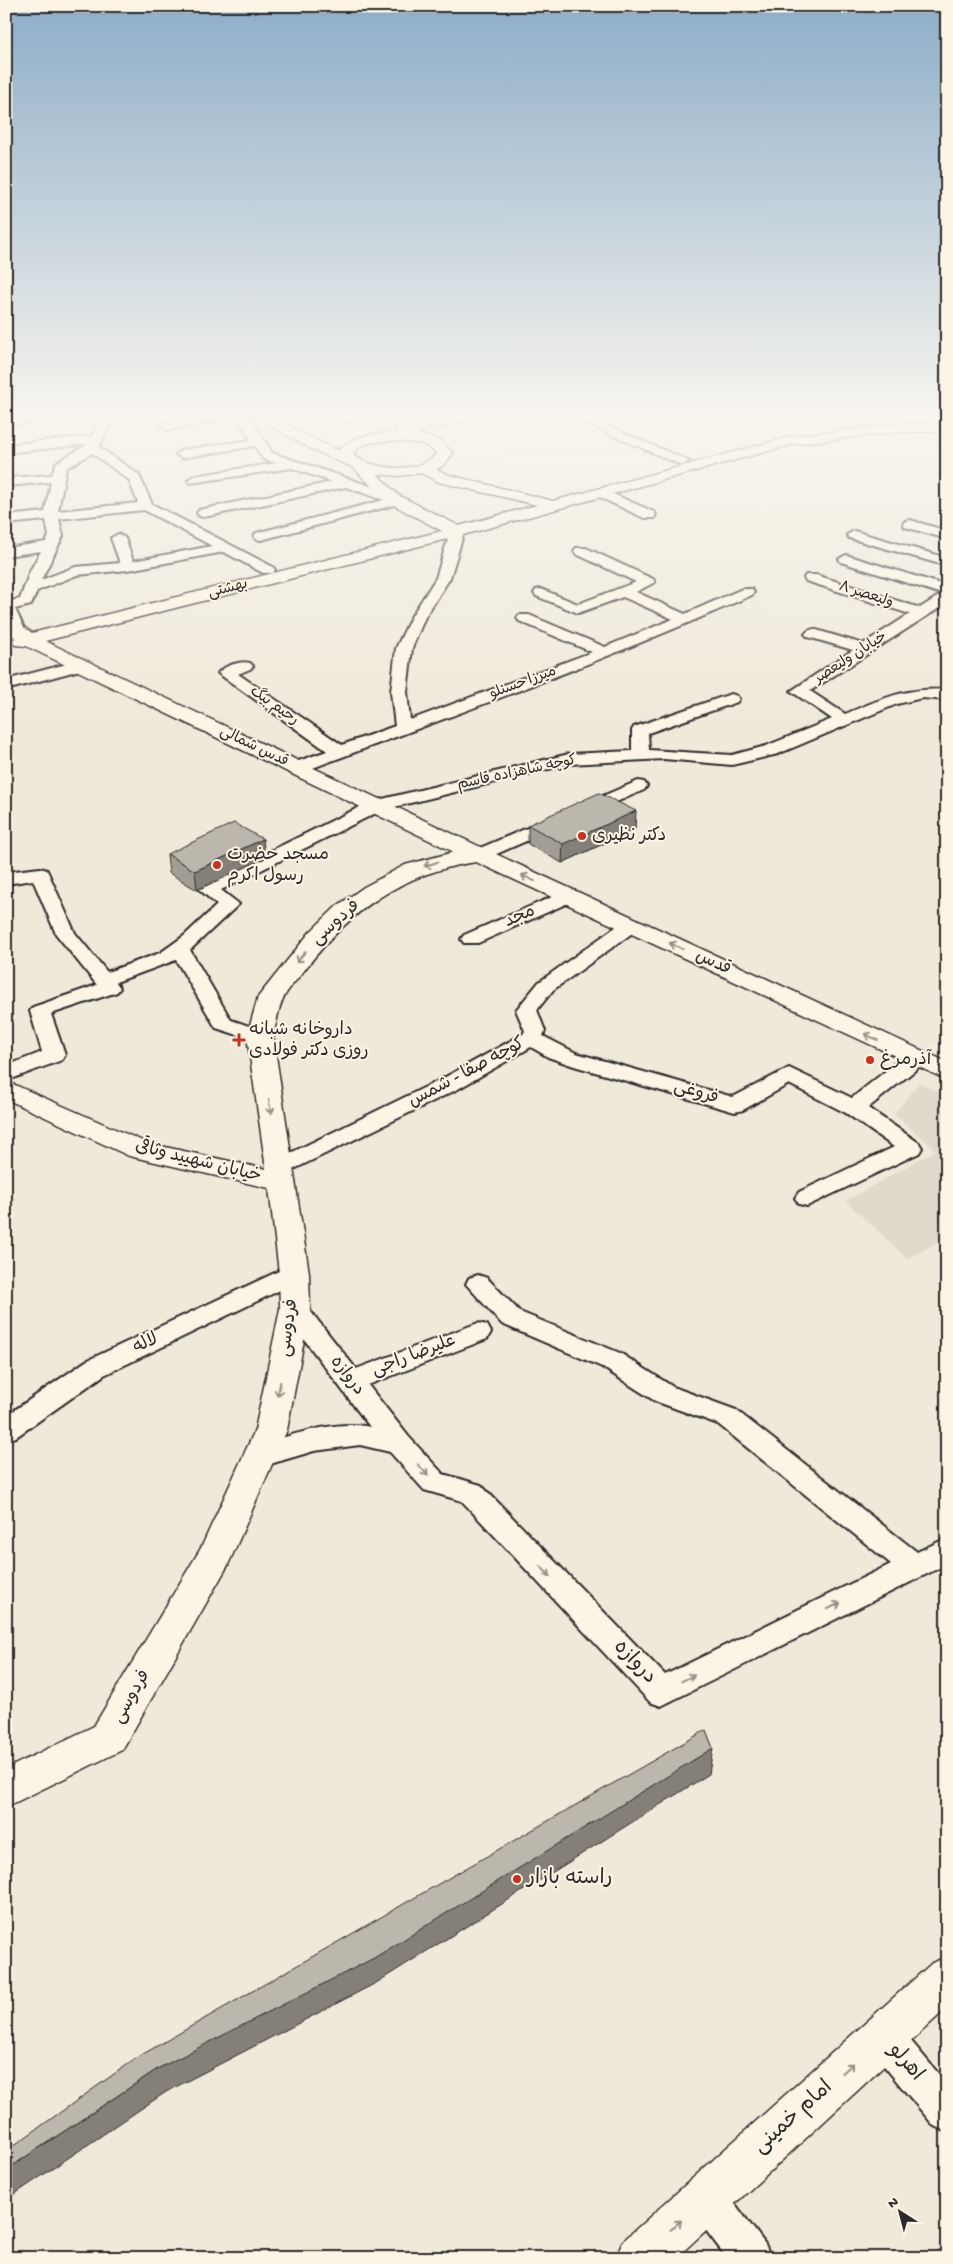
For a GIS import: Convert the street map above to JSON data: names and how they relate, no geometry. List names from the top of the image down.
{
  "streets": {
    "main road": [
      "بهشتی",
      "قدس شمالی",
      "فردوسی",
      "قدس",
      "خیابان شهیید وثاقی",
      "امام خمینی"
    ],
    "street": [
      "ولیعصر ۸",
      "خیابان ولیعصر",
      "میرزا حسنلو",
      "رحیم بیگ",
      "کوچه شاهزاده قاسم",
      "مجد",
      "کوچه صفا - شمس",
      "فروغی",
      "لاله",
      "علیرضا راجی",
      "دروازه",
      "اهرلو"
    ]
  },
  "crossings": [
    ["بهشتی", "قدس شمالی"],
    ["ولیعصر ۸", "خیابان ولیعصر"],
    ["خیابان ولیعصر", "کوچه شاهزاده قاسم"],
    ["میرزا حسنلو", "رحیم بیگ"],
    ["میرزا حسنلو", "قدس شمالی"],
    ["قدس شمالی", "کوچه شاهزاده قاسم"],
    ["قدس شمالی", "فردوسی"],
    ["قدس شمالی", "قدس"],
    ["مجد", "قدس"],
    ["فردوسی", "قدس"],
    ["فردوسی", "کوچه صفا - شمس"],
    ["فردوسی", "خیابان شهیید وثاقی"],
    ["فردوسی", "لاله"],
    ["فردوسی", "دروازه"],
    ["قدس", "کوچه صفا - شمس"],
    ["کوچه صفا - شمس", "فروغی"],
    ["کوچه صفا - شمس", "خیابان شهیید وثاقی"],
    ["علیرضا راجی", "دروازه"],
    ["اهرلو", "امام خمینی"]
  ],
  "one_way": ["فردوسی", "قدس", "امام خمینی"],
  "places": {
    "other": [
      "دکتر نظیری",
      "مسجد حضرت رسول اکرم",
      "آذرمرغ",
      "راسته بازار"
    ],
    "health": ["داروخانه شبانه روزی دکتر فولادی"]
  },
  "north": "top left"
}
